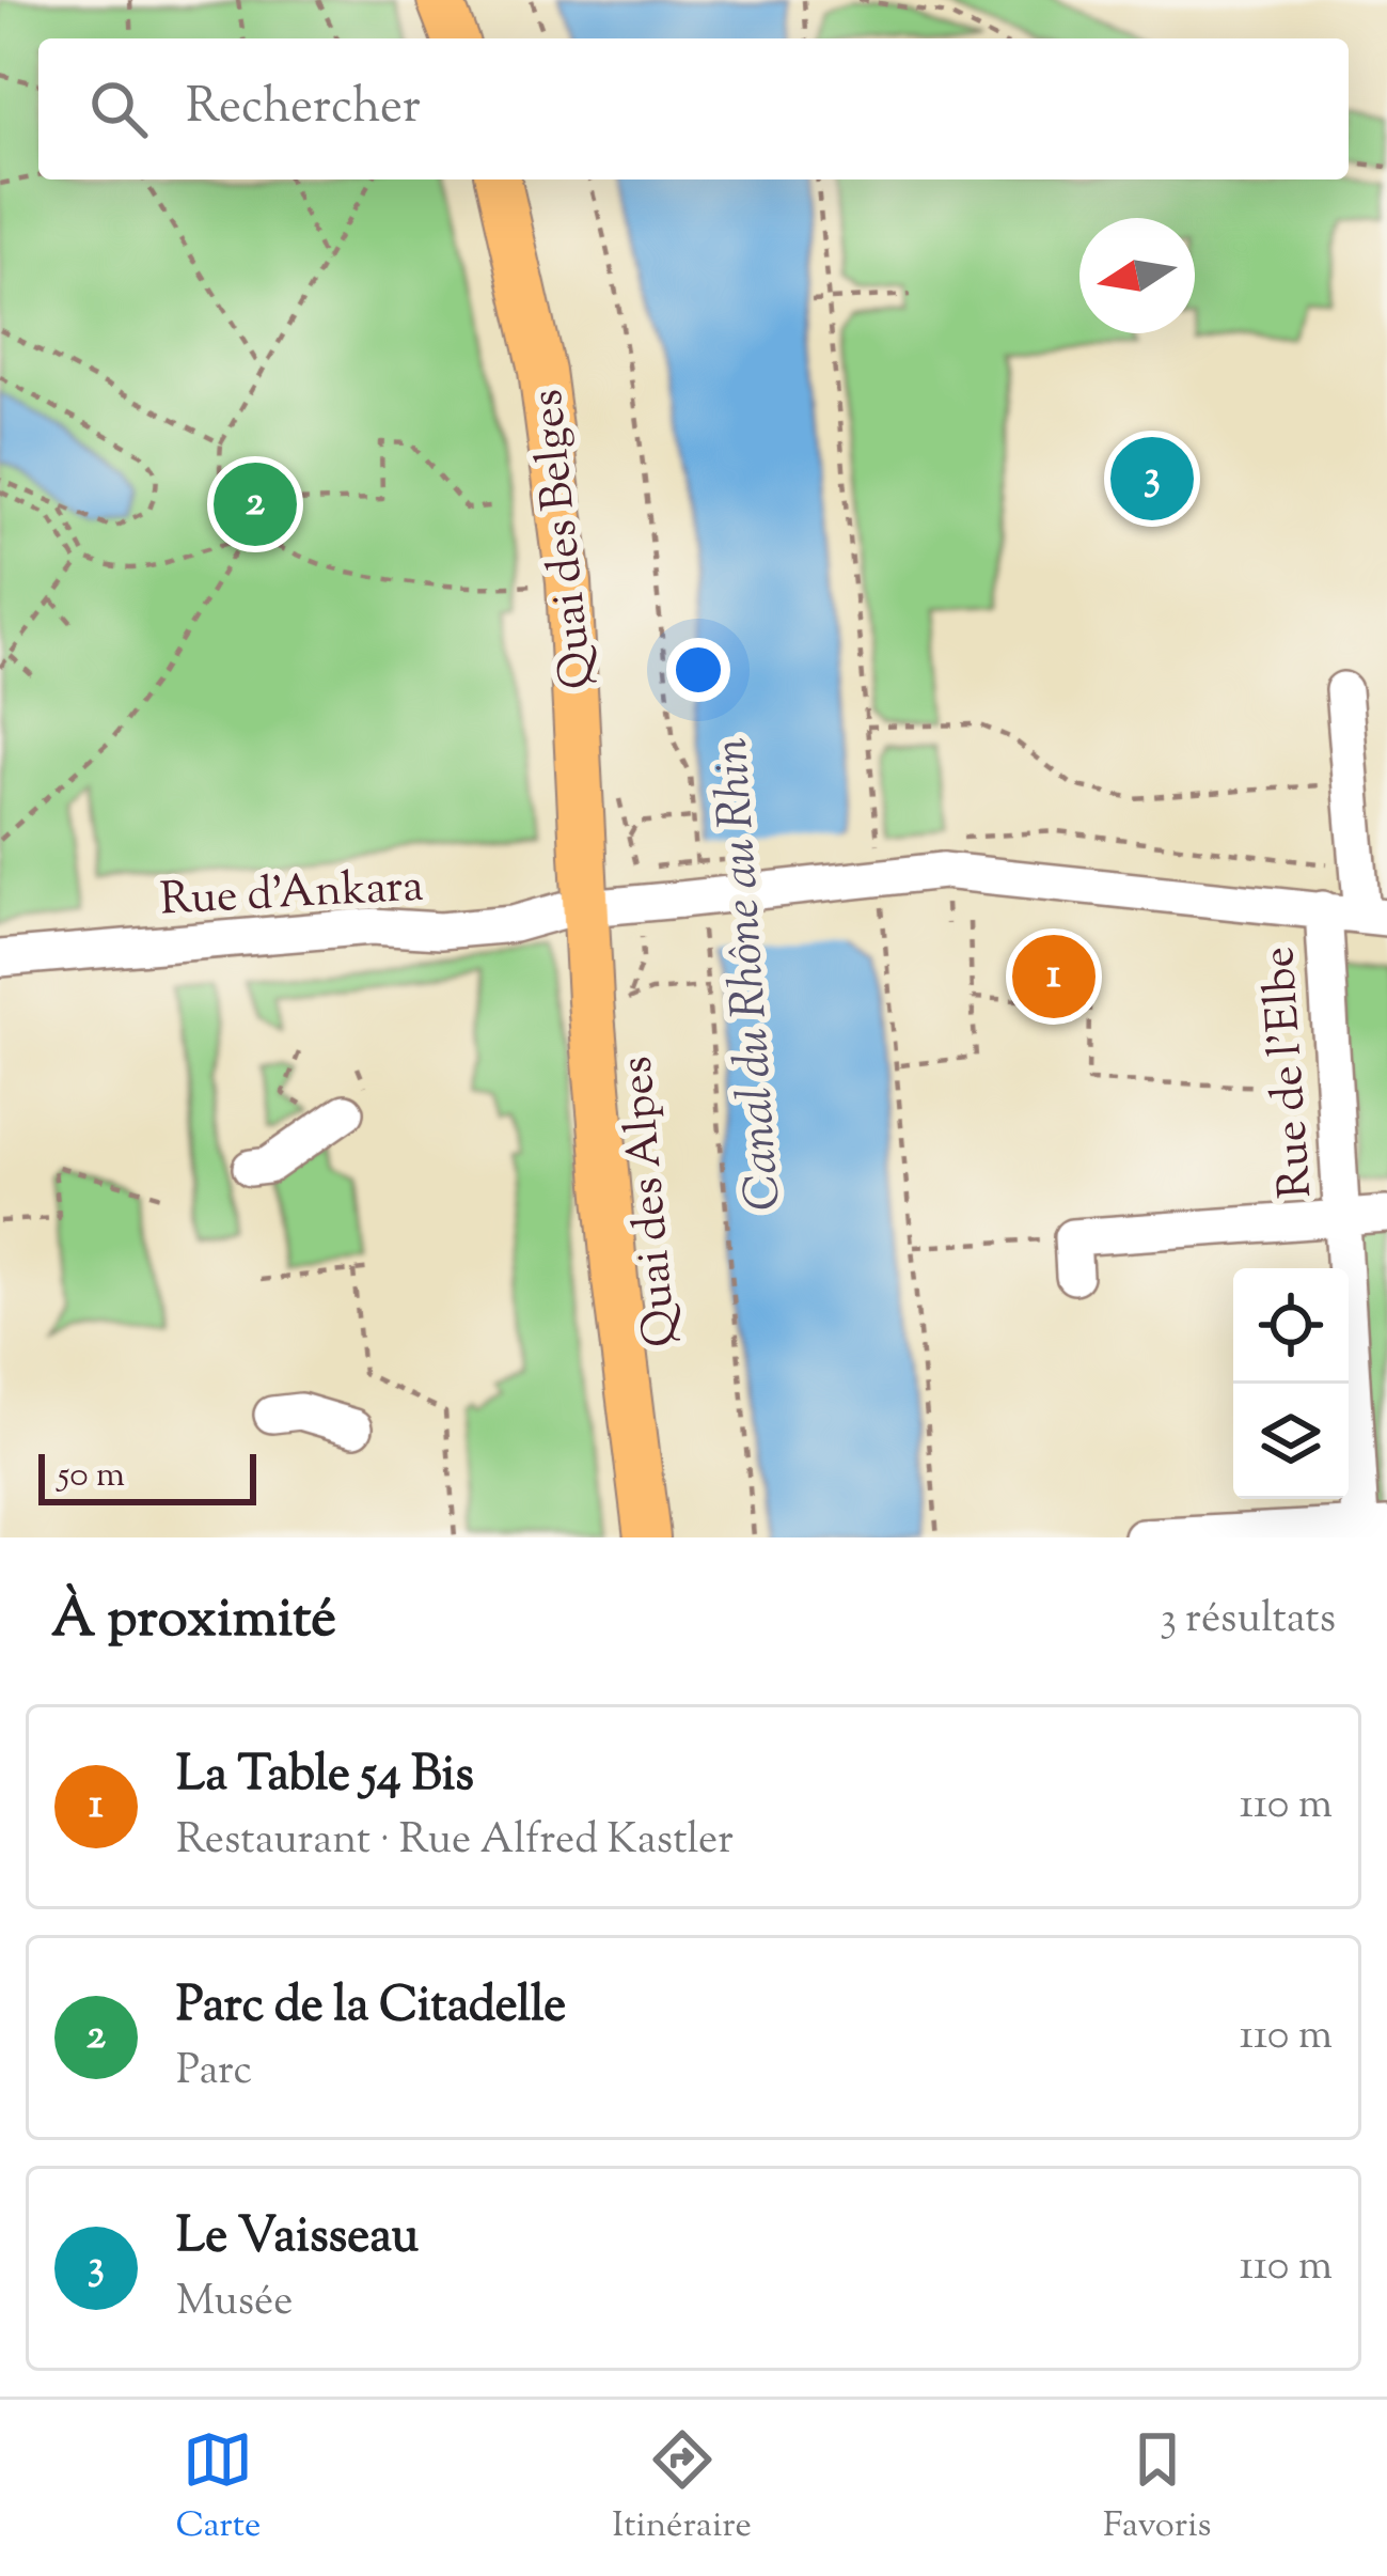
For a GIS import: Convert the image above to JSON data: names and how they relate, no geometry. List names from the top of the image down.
{
  "streets": {
    "main road": ["Quai des Belges", "Quai des Alpes"],
    "street": ["Rue d'Ankara", "Rue de l'Elbe"]
  },
  "crossings": [
    ["Quai des Belges", "Rue d'Ankara"],
    ["Quai des Belges", "Quai des Alpes"],
    ["Rue d'Ankara", "Rue de l'Elbe"],
    ["Rue d'Ankara", "Quai des Alpes"]
  ],
  "water": ["Canal du Rhône au Rhin"],
  "scale_bar": "50 m",
  "north": "left",
  "page": {
    "search": "Rechercher",
    "pins": ["3", "2", "1"],
    "scale": "50 m",
    "heading": ["À proximité", "3 résultats"],
    "list": [
      {
        "mark": "1",
        "name": "La Table 54 Bis",
        "note": "Restaurant · Rue Alfred Kastler",
        "value": "110 m"
      },
      {
        "mark": "2",
        "name": "Parc de la Citadelle",
        "note": "Parc",
        "value": "110 m"
      },
      {
        "mark": "3",
        "name": "Le Vaisseau",
        "note": "Musée",
        "value": "110 m"
      }
    ],
    "nav": ["Carte", "Itinéraire", "Favoris"]
  }
}
